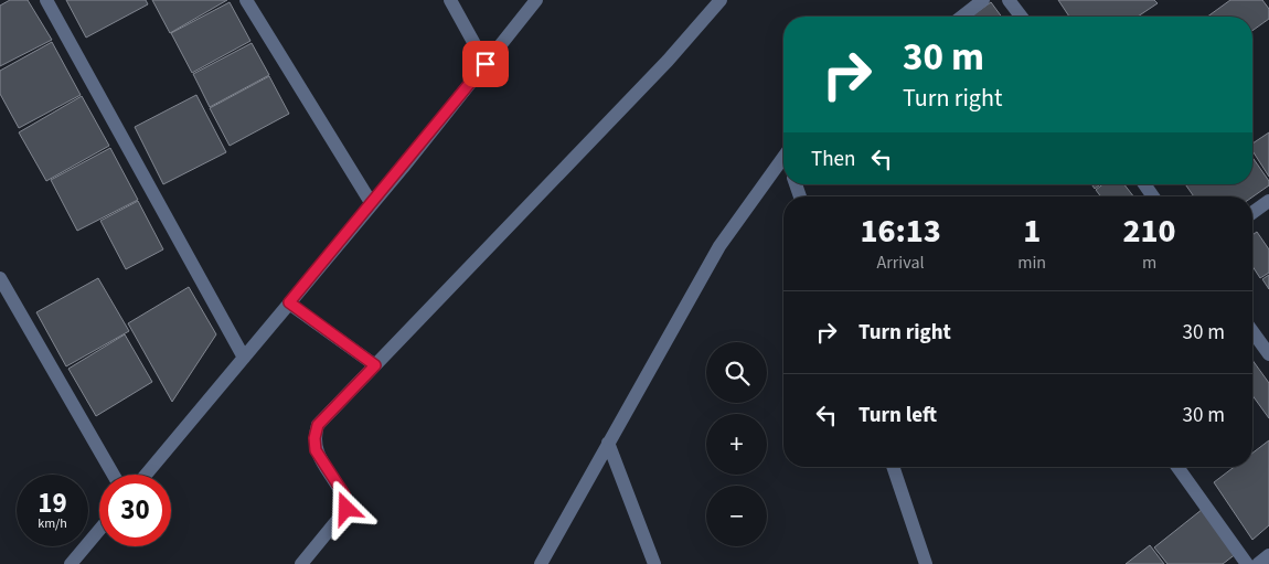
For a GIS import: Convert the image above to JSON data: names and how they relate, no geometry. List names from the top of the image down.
{
  "page": {
    "turn": ["30 m", "Turn right"],
    "then": "Then",
    "eta": [
      "16:13",
      "Arrival",
      "1",
      "min",
      "210",
      "m"
    ],
    "list": [
      {
        "name": "Turn right",
        "value": "30 m"
      },
      {
        "name": "Turn left",
        "value": "30 m"
      }
    ],
    "map_buttons": ["+", "−"],
    "speed": "19 km/h",
    "limit": "30"
  }
}
